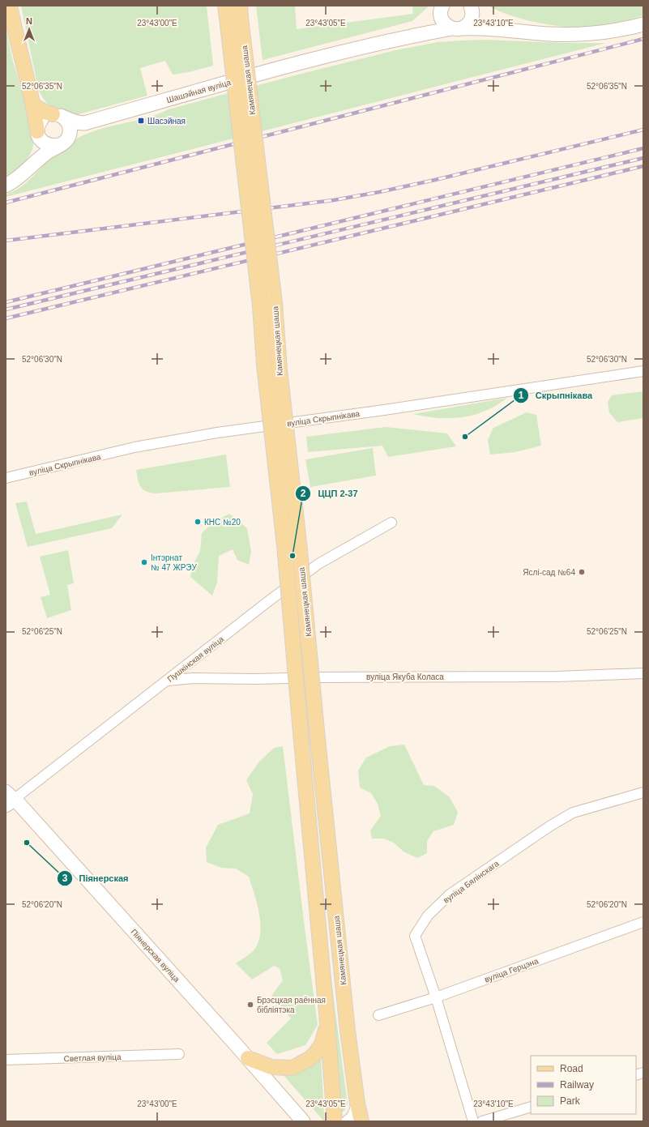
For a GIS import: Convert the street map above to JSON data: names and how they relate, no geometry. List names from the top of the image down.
{
  "streets": {
    "main road": ["Камянецкая шаша", "Шашэйная вуліца", "Піянерская вуліца"],
    "street": [
      "вуліца Скрыпнікава",
      "Пушкінская вуліца",
      "вуліца Якуба Коласа",
      "вуліца Бялінскага",
      "вуліца Герцэна",
      "Светлая вуліца"
    ]
  },
  "crossings": [
    ["Пушкінская вуліца", "вуліца Якуба Коласа"],
    ["Пушкінская вуліца", "Піянерская вуліца"],
    ["вуліца Бялінскага", "вуліца Герцэна"]
  ],
  "places": {
    "transit": ["Шасэйная"],
    "other": [
      "Скрыпнікава",
      "КНС №20",
      "ЦЦП 2-37",
      "Інтэрнат № 47 ЖРЭУ",
      "Яслі-сад №64",
      "Піянерская",
      "Брэсцкая раённая бібліятэка"
    ]
  },
  "legend": ["Road", "Railway", "Park"],
  "north": "top",
  "coordinates": [
    "23°43'00\"E",
    "23°43'05\"E",
    "23°43'10\"E",
    "52°06'35\"N",
    "52°06'30\"N",
    "52°06'25\"N",
    "52°06'20\"N"
  ]
}
